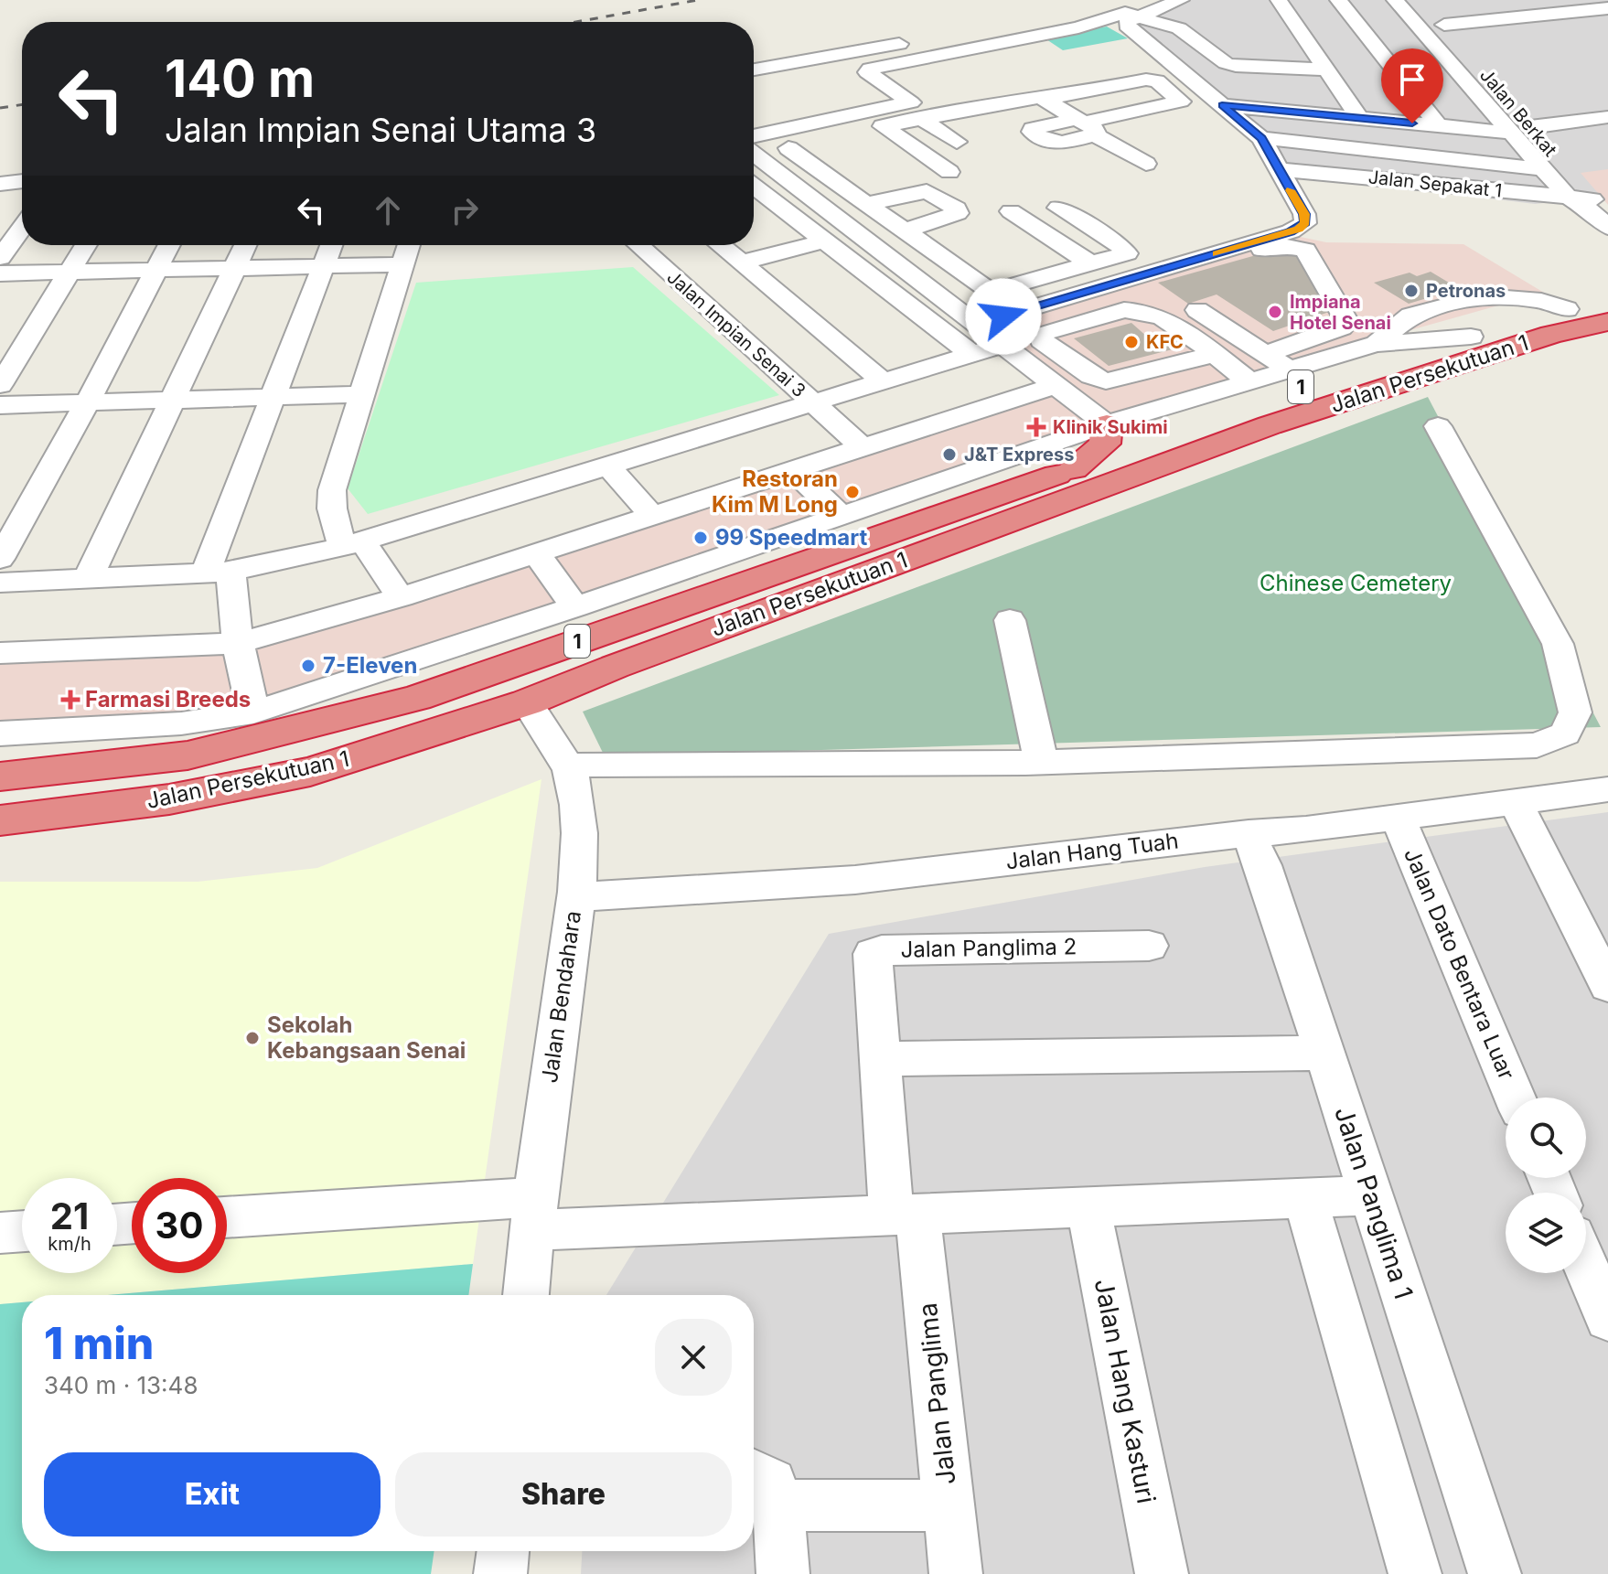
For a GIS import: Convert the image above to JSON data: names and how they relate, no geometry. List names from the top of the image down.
{
  "streets": {
    "highway": ["Jalan Persekutuan 1", "1"],
    "street": [
      "Jalan Berkat",
      "Jalan Sepakat 1",
      "Jalan Impian Senai 3",
      "Jalan Hang Tuah",
      "Jalan Panglima 2",
      "Jalan Dato Bentara Luar",
      "Jalan Bendahara",
      "Jalan Panglima 1",
      "Jalan Hang Kasturi",
      "Jalan Panglima"
    ]
  },
  "crossings": [
    ["Jalan Persekutuan 1", "Jalan Bendahara"],
    ["Jalan Hang Tuah", "Jalan Dato Bentara Luar"],
    ["Jalan Hang Tuah", "Jalan Bendahara"],
    ["Jalan Hang Tuah", "Jalan Panglima 1"],
    ["Jalan Panglima 2", "Jalan Panglima"]
  ],
  "parks": ["Chinese Cemetery"],
  "places": {
    "other": [
      "Petronas",
      "Impiana Hotel Senai",
      "KFC",
      "J&T Express",
      "Restoran Kim M Long",
      "99 Speedmart",
      "7-Eleven",
      "Sekolah Kebangsaan Senai"
    ],
    "health": ["Klinik Sukimi", "Farmasi Breeds"]
  },
  "page": {
    "turn": ["140 m", "Jalan Impian Senai Utama 3"],
    "speed": "21 km/h",
    "limit": "30",
    "heading": ["1 min", "340 m · 13:48"],
    "buttons": ["Exit", "Share"]
  }
}
